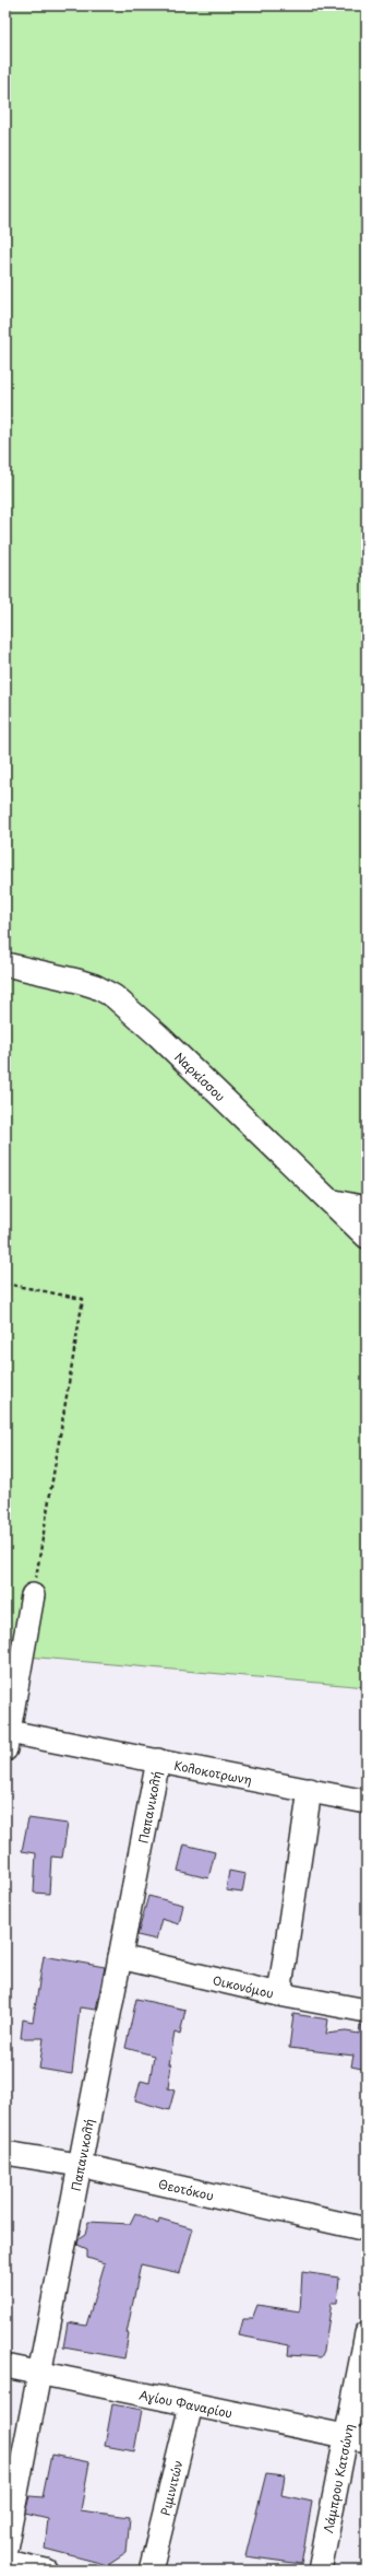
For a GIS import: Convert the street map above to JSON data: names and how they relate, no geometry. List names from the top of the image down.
{
  "streets": {
    "street": [
      "Ναρκίσσου",
      "Κολοκοτρωνη",
      "Παπανικολή",
      "Οικονόμου",
      "Θεοτόκου",
      "Αγίου Φαναρίου",
      "Λάμπρου Κατσώνη",
      "Ριμινιτών"
    ]
  },
  "crossings": [
    ["Κολοκοτρωνη", "Παπανικολή"],
    ["Παπανικολή", "Οικονόμου"],
    ["Παπανικολή", "Θεοτόκου"],
    ["Παπανικολή", "Αγίου Φαναρίου"],
    ["Αγίου Φαναρίου", "Λάμπρου Κατσώνη"],
    ["Αγίου Φαναρίου", "Ριμινιτών"]
  ]
}
